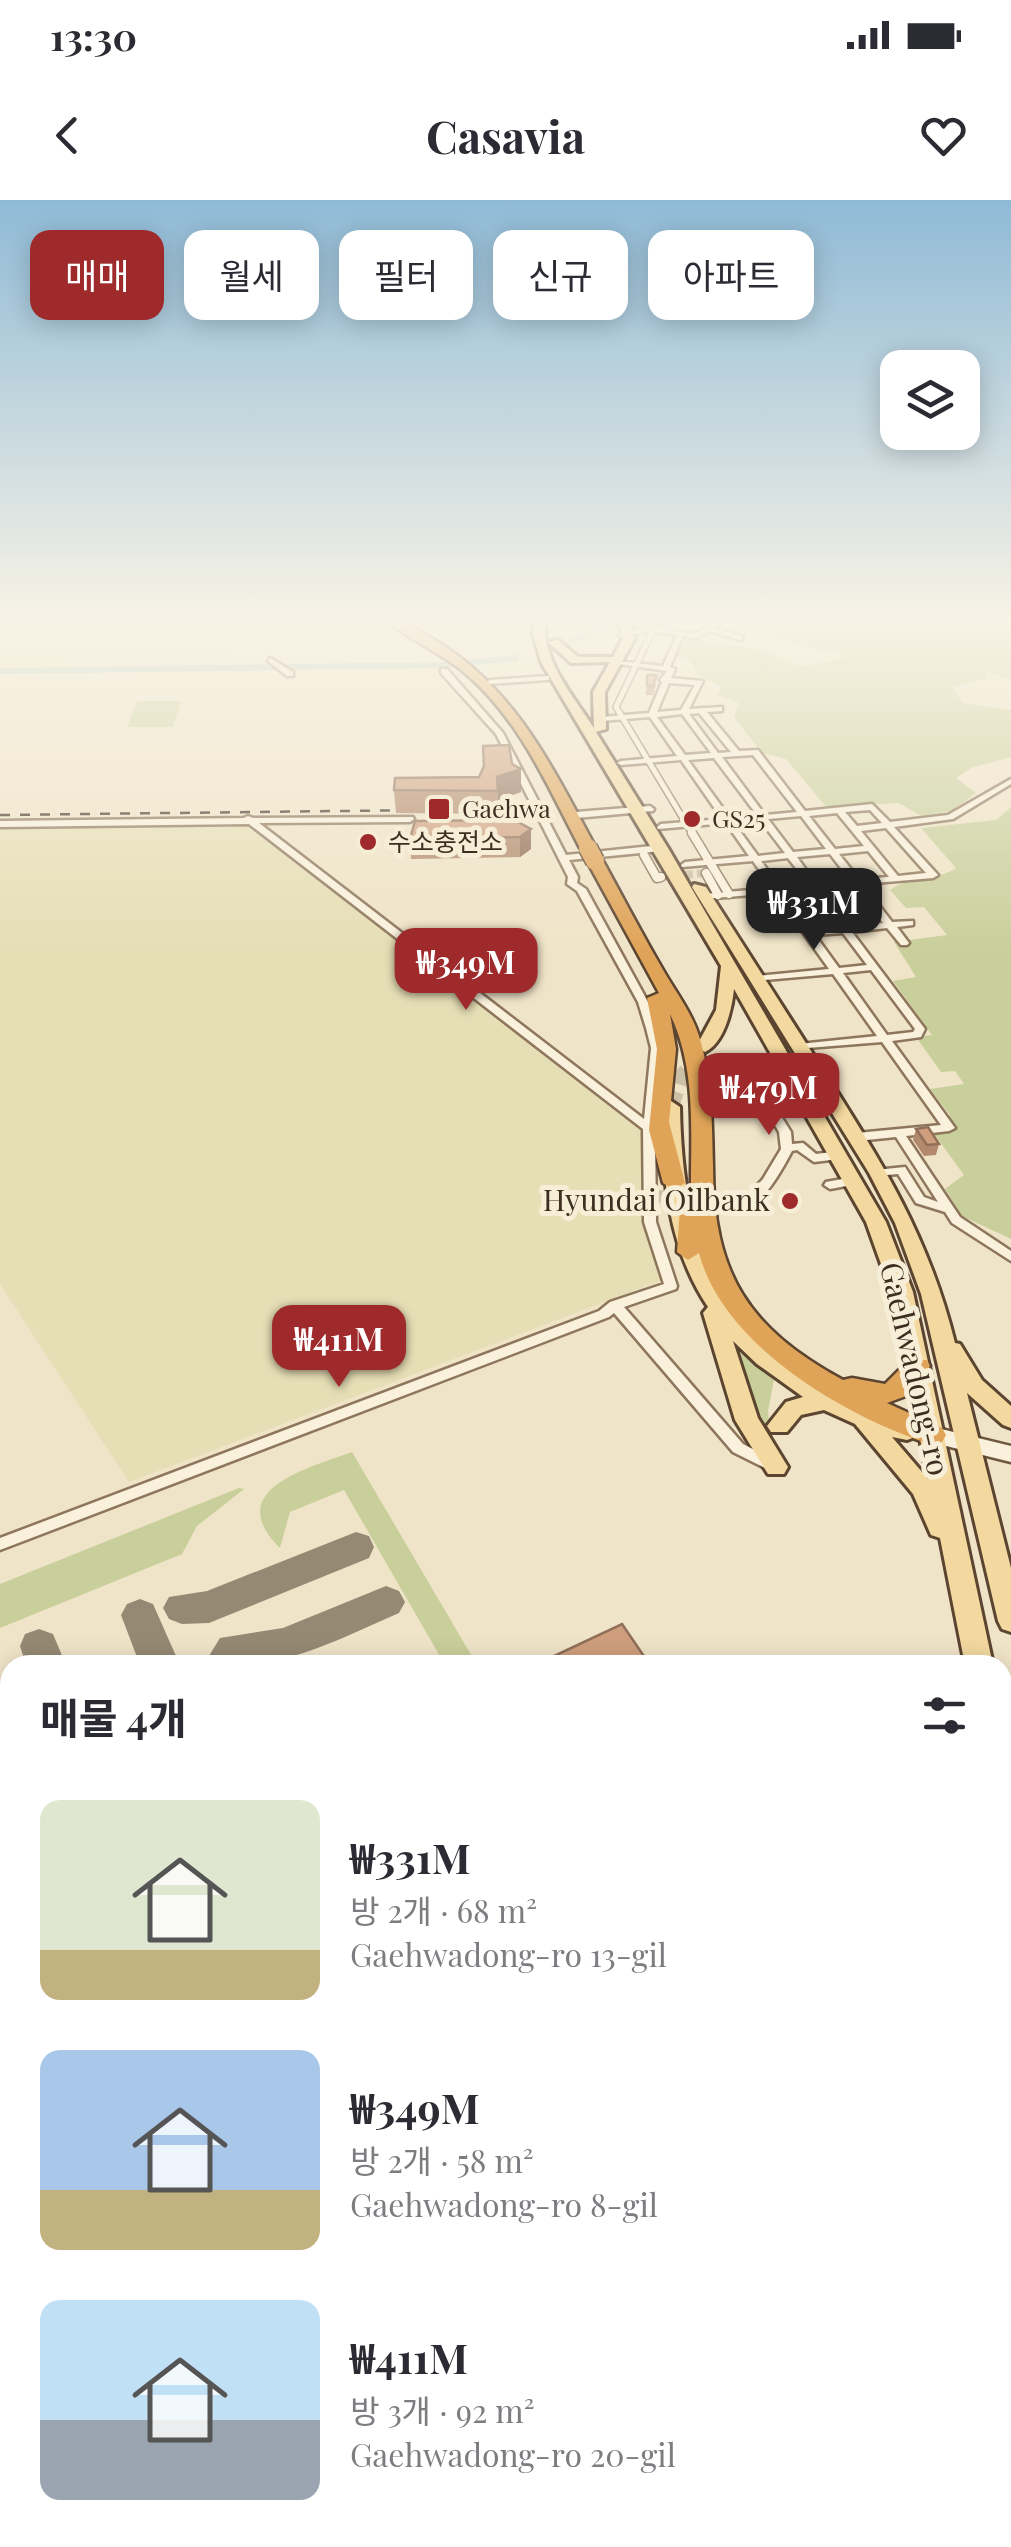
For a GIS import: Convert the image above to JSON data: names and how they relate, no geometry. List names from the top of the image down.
{
  "streets": {
    "main road": ["Gaehwadong-ro"]
  },
  "places": {
    "transit": ["Gaehwa"],
    "other": ["GS25", "수소충전소", "Hyundai Oilbank"]
  },
  "page": {
    "status": "13:30",
    "header": "Casavia",
    "chip": [
      "매매",
      "월세",
      "필터",
      "신규",
      "아파트"
    ],
    "price": [
      "₩331M",
      "₩349M",
      "₩479M",
      "₩411M"
    ],
    "heading": "매물 4개",
    "list": [
      {
        "name": "₩331M",
        "note": "방 2개 · 68 m² · Gaehwadong-ro 13-gil"
      },
      {
        "name": "₩349M",
        "note": "방 2개 · 58 m² · Gaehwadong-ro 8-gil"
      },
      {
        "name": "₩411M",
        "note": "방 3개 · 92 m² · Gaehwadong-ro 20-gil"
      }
    ]
  }
}
